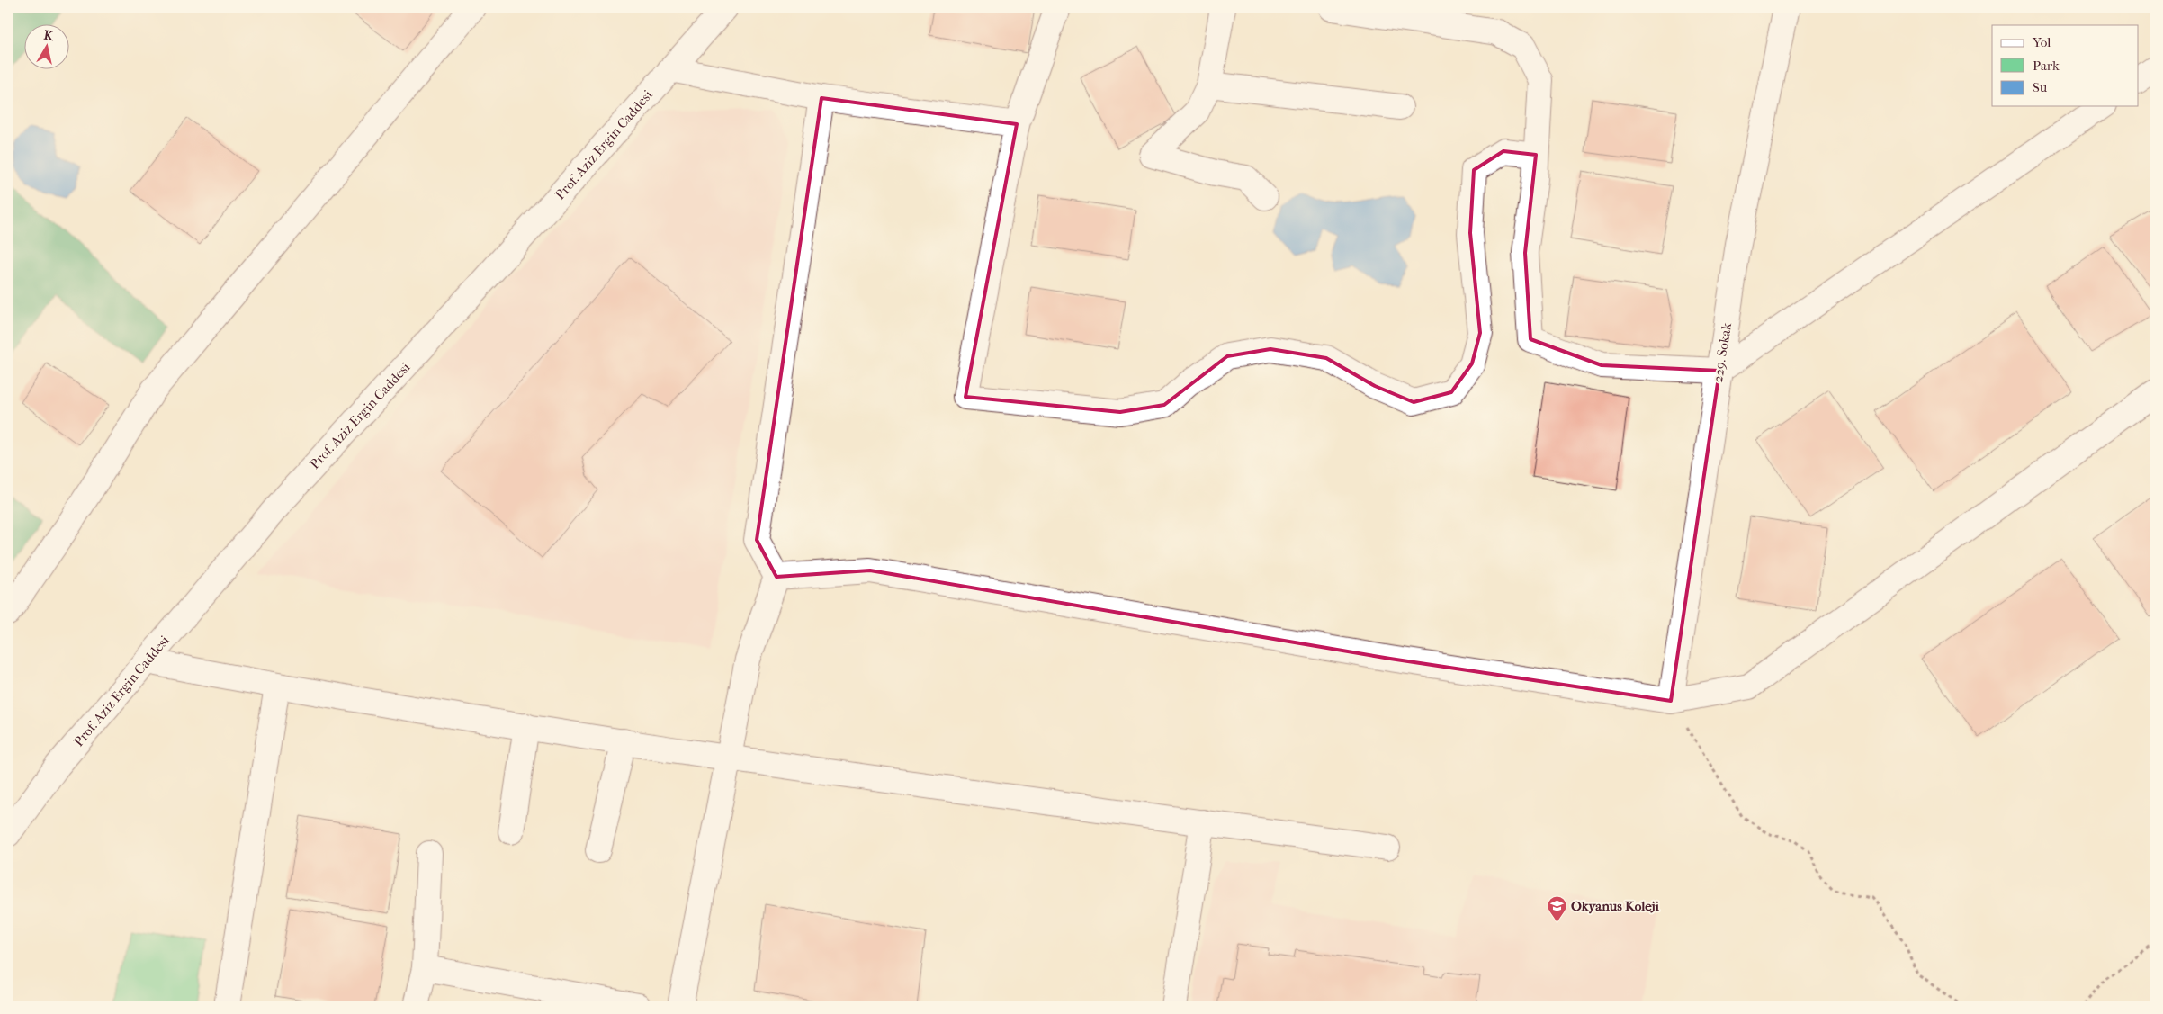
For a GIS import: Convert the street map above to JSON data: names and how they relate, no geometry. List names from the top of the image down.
{
  "streets": {
    "street": ["Prof. Aziz Ergin Caddesi", "229. Sokak"]
  },
  "places": {
    "school or university": ["Okyanus Koleji"]
  },
  "legend": ["Yol", "Park", "Su"],
  "north": "top"
}
